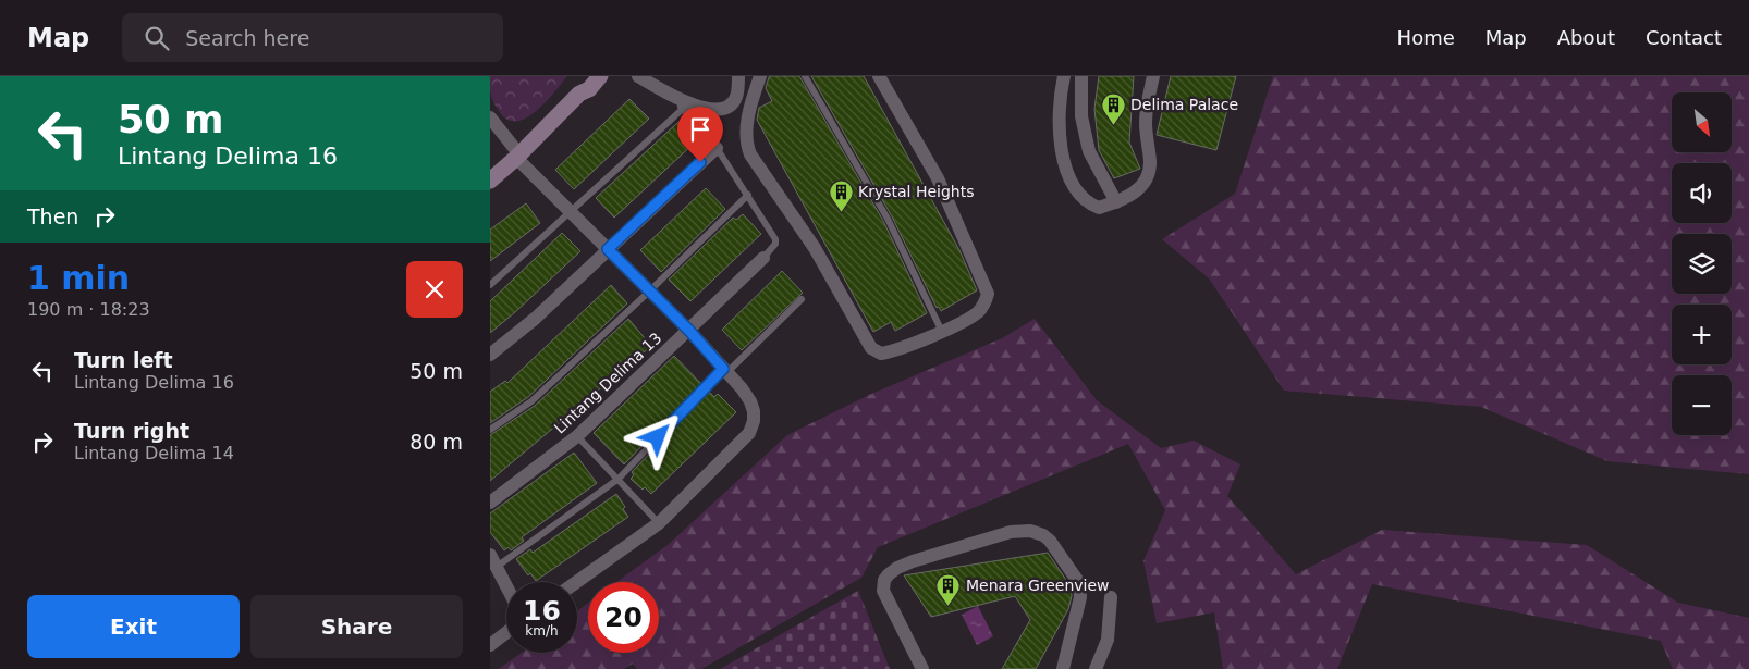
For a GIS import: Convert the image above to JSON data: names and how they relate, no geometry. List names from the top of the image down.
{
  "streets": {
    "street": ["Lintang Delima 13"]
  },
  "places": {
    "building": ["Delima Palace", "Krystal Heights", "Menara Greenview"]
  },
  "north": "bottom right",
  "page": {
    "header": "Map",
    "search": "Search here",
    "nav": [
      "Home",
      "Map",
      "About",
      "Contact"
    ],
    "turn": ["50 m", "Lintang Delima 16"],
    "map_buttons": ["+", "−"],
    "then": "Then",
    "heading": ["1 min", "190 m · 18:23"],
    "list": [
      {
        "name": "Turn left",
        "note": "Lintang Delima 16",
        "value": "50 m"
      },
      {
        "name": "Turn right",
        "note": "Lintang Delima 14",
        "value": "80 m"
      }
    ],
    "speed": "16 km/h",
    "limit": "20",
    "buttons": ["Exit", "Share"]
  }
}
